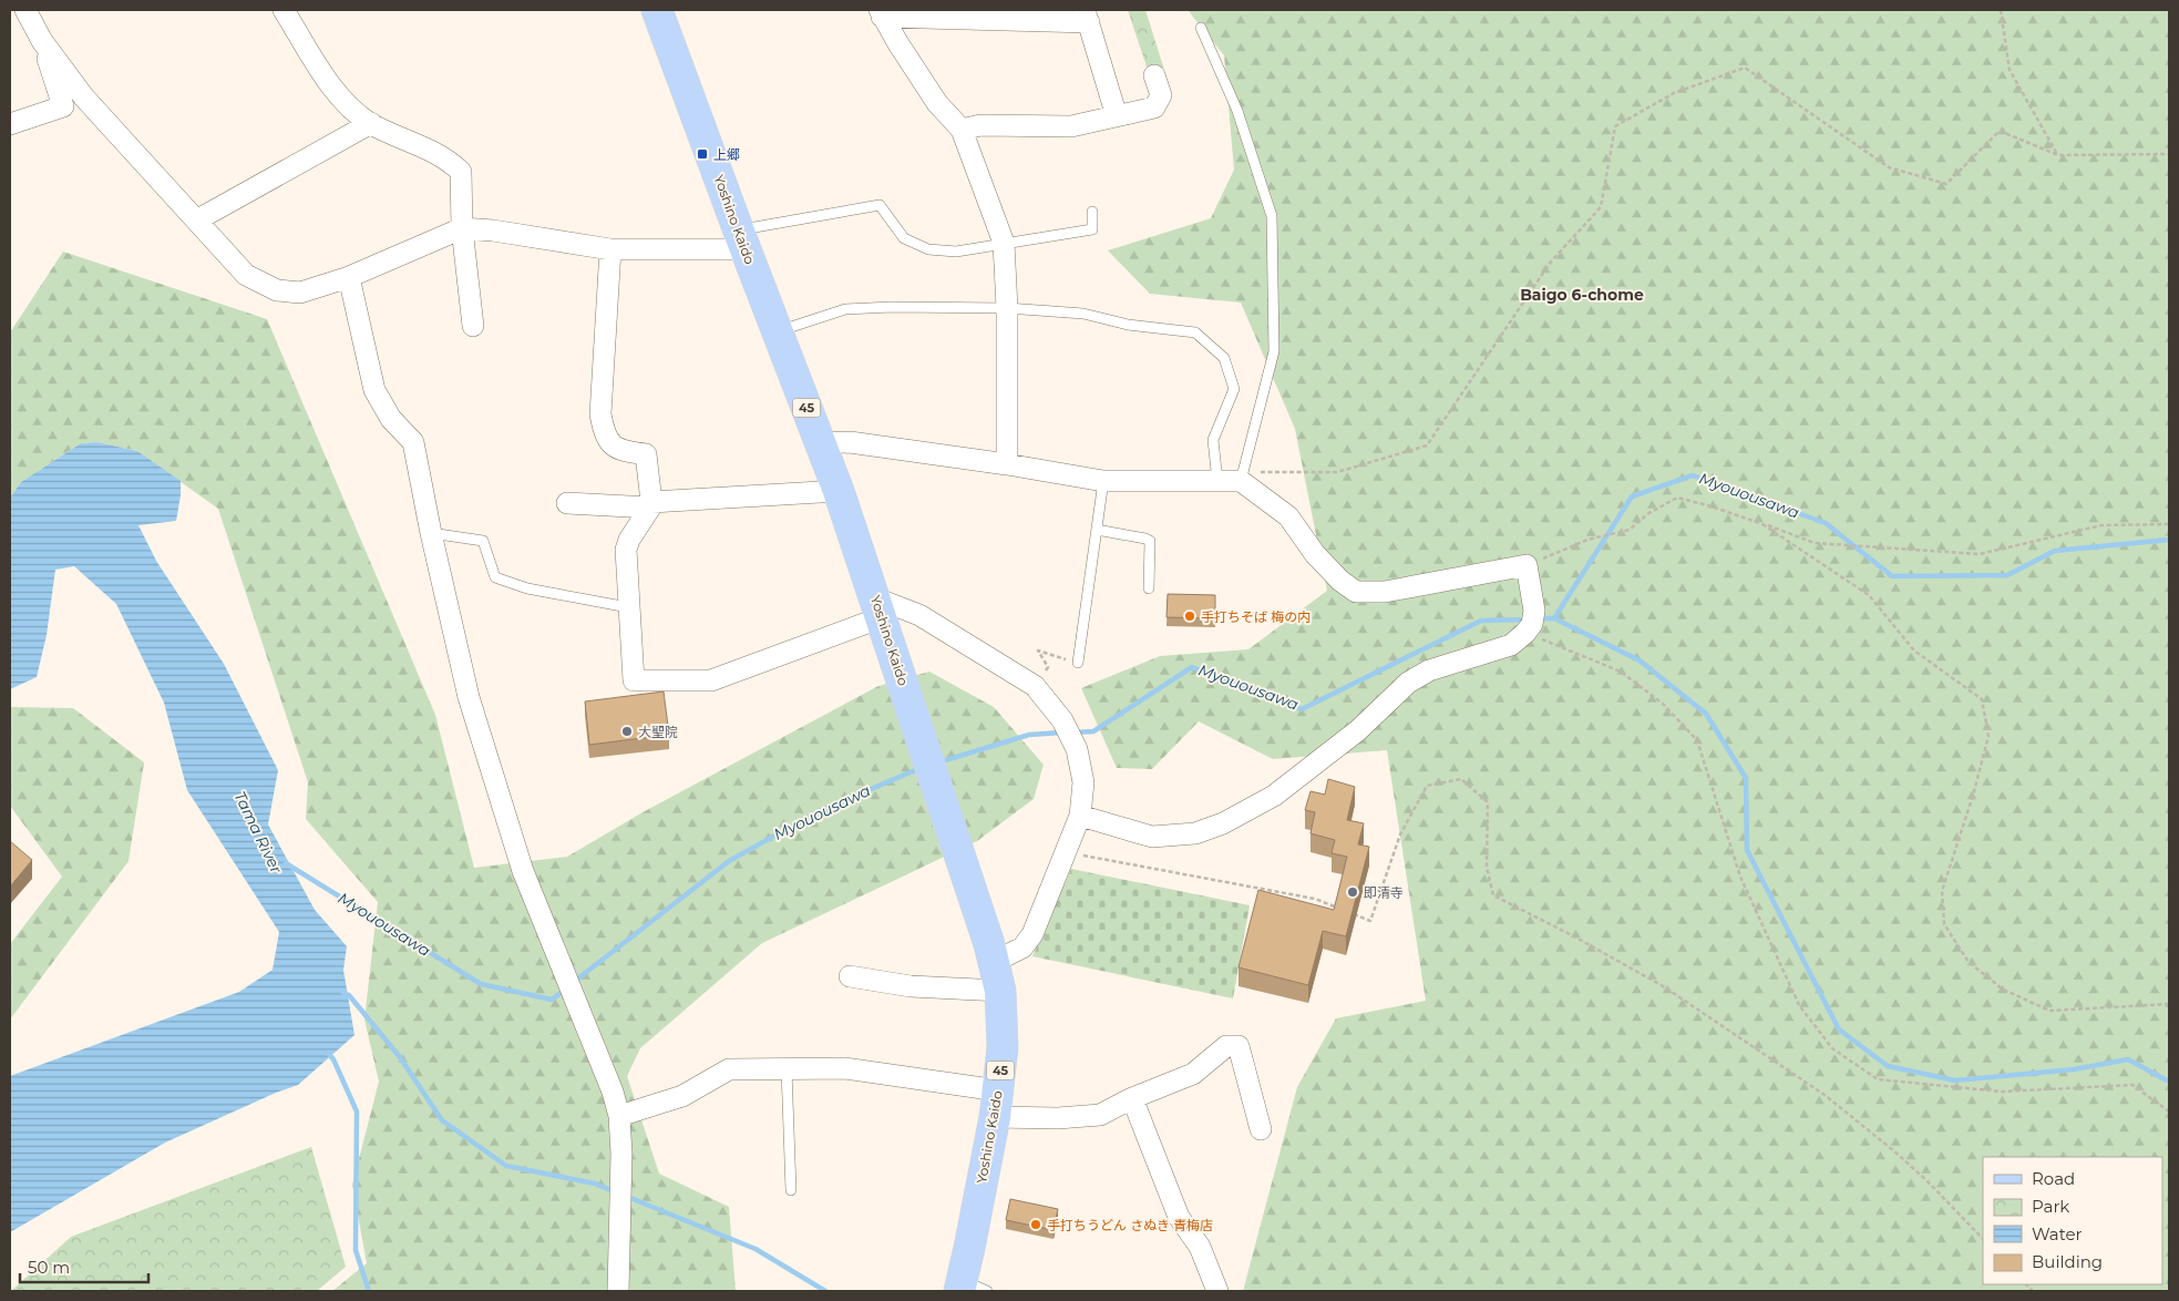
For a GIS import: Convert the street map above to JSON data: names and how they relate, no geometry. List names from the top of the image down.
{
  "streets": {
    "main road": ["Yoshino Kaido", "45"]
  },
  "districts": ["Baigo 6-chome"],
  "water": ["Myouousawa", "Tama River"],
  "places": {
    "transit": ["上郷"],
    "other": [
      "手打ちそば 梅の内",
      "大聖院",
      "即清寺",
      "手打ちうどん さぬき 青梅店"
    ]
  },
  "legend": [
    "Road",
    "Park",
    "Water",
    "Building"
  ],
  "scale_bar": "50 m"
}
